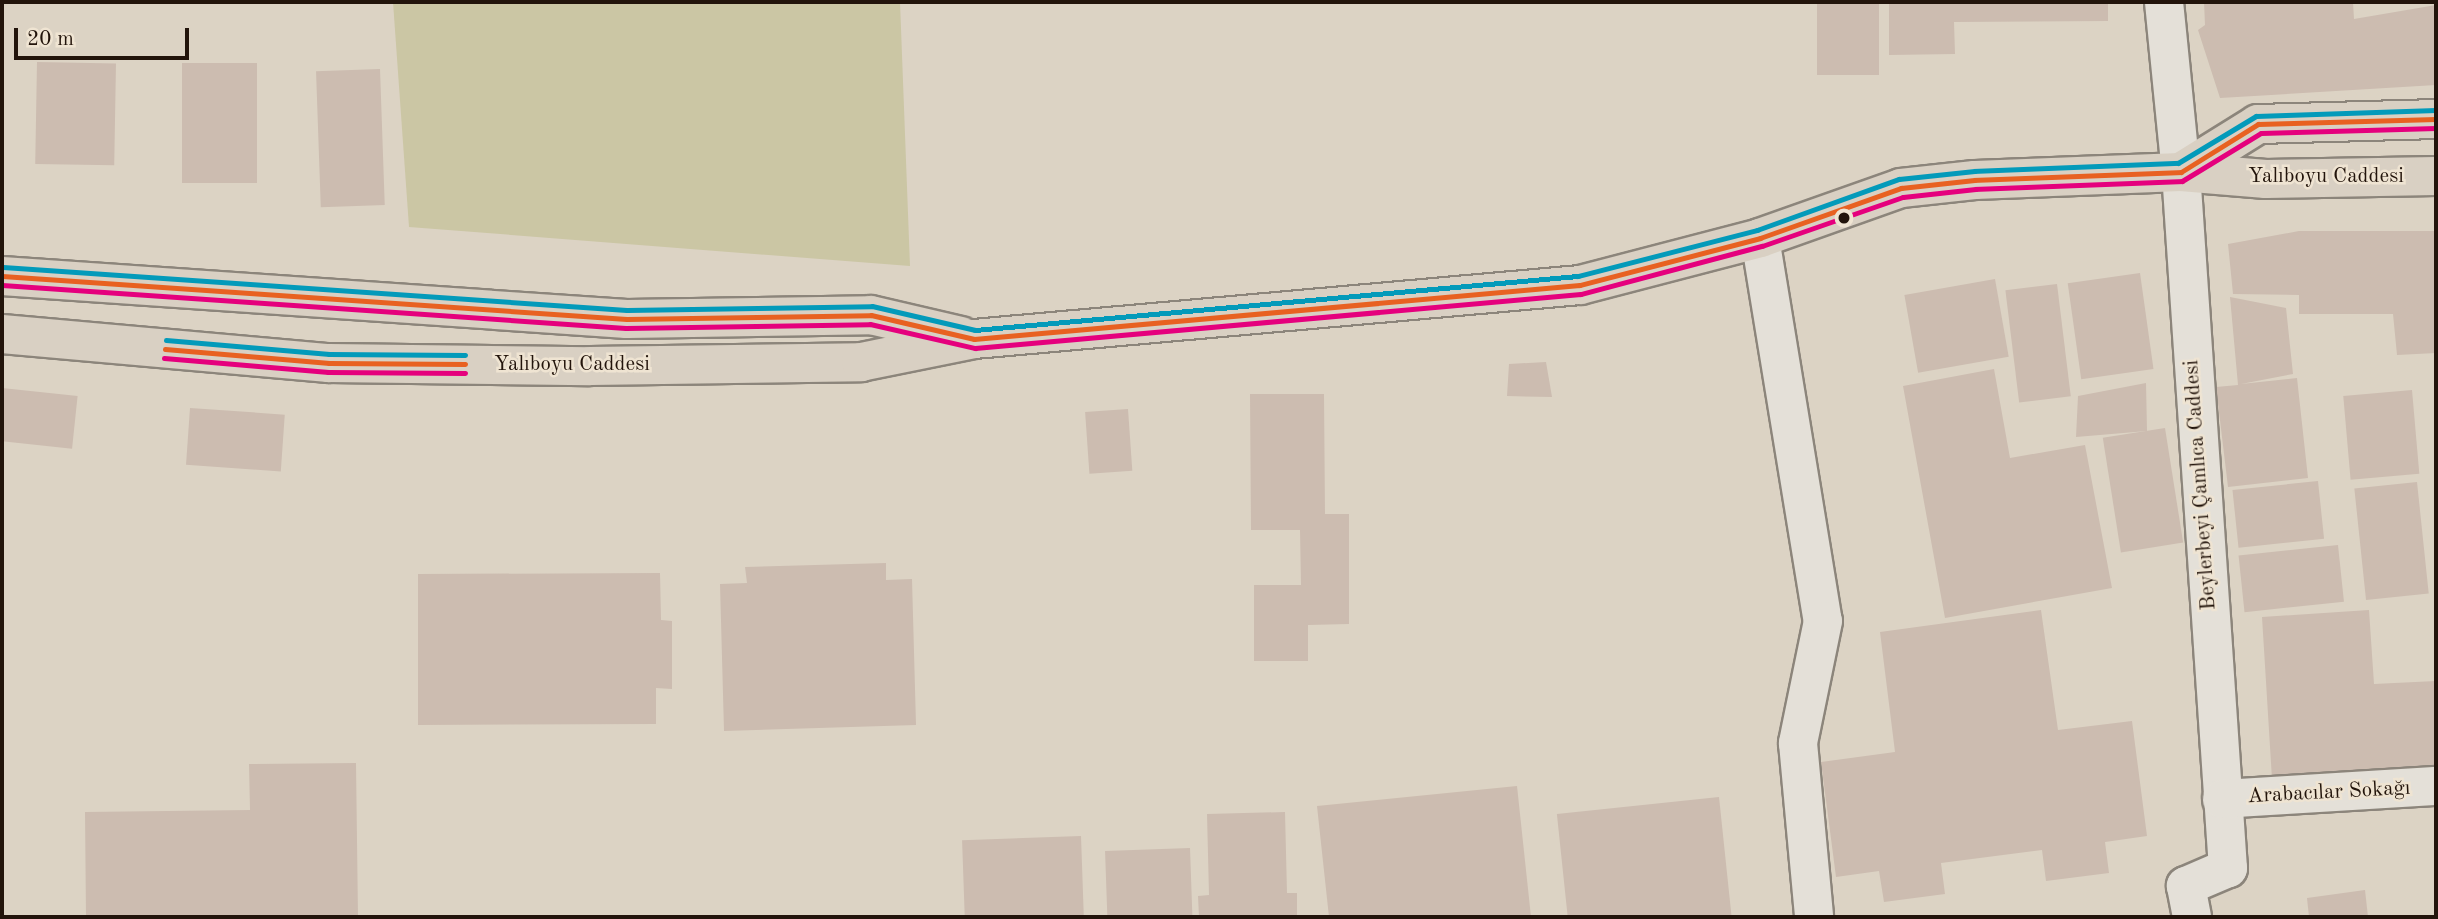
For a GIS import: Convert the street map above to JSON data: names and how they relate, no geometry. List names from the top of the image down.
{
  "streets": {
    "main road": ["Yalıboyu Caddesi"],
    "street": ["Beylerbeyi Çamlıca Caddesi", "Arabacılar Sokağı"]
  },
  "crossings": [
    ["Yalıboyu Caddesi", "Beylerbeyi Çamlıca Caddesi"],
    ["Beylerbeyi Çamlıca Caddesi", "Arabacılar Sokağı"]
  ],
  "scale_bar": "20 m"
}
